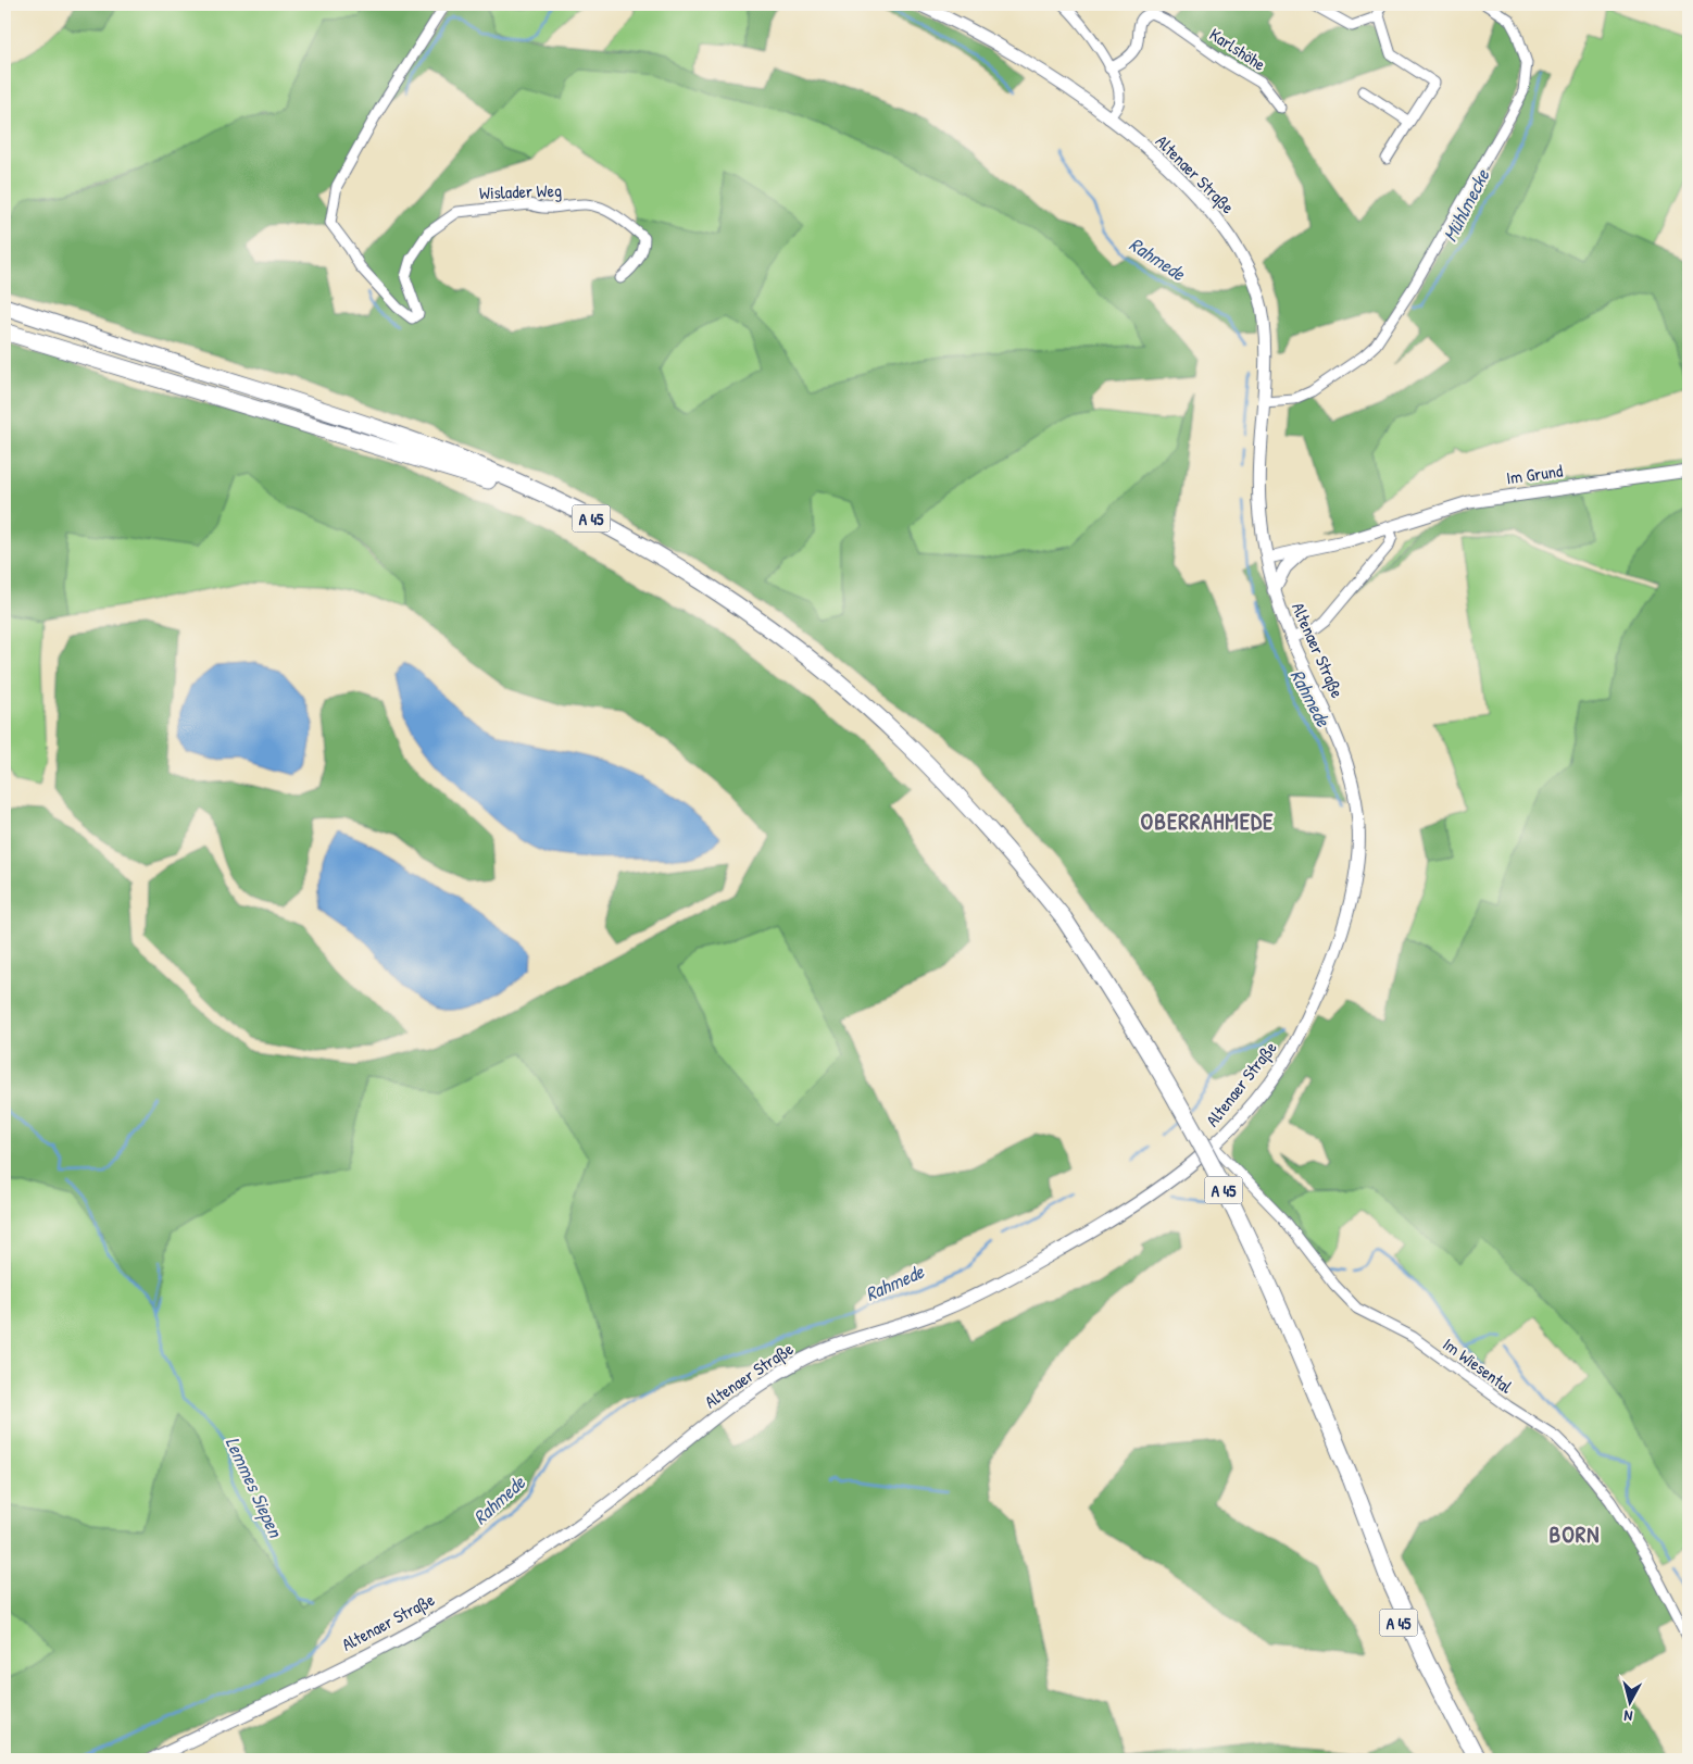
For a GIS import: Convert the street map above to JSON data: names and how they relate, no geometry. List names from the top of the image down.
{
  "streets": {
    "highway": ["A 45"],
    "main road": ["Altenaer Straße", "Im Grund"],
    "street": ["Karlshöhe", "Wislader Weg", "Im Wiesental"]
  },
  "crossings": [
    ["Altenaer Straße", "Im Grund"],
    ["Altenaer Straße", "Im Wiesental"]
  ],
  "districts": ["OBERRAHMEDE", "BORN"],
  "water": ["Mühlmecke", "Rahmede", "Lemmes Siepen"],
  "north": "bottom"
}
